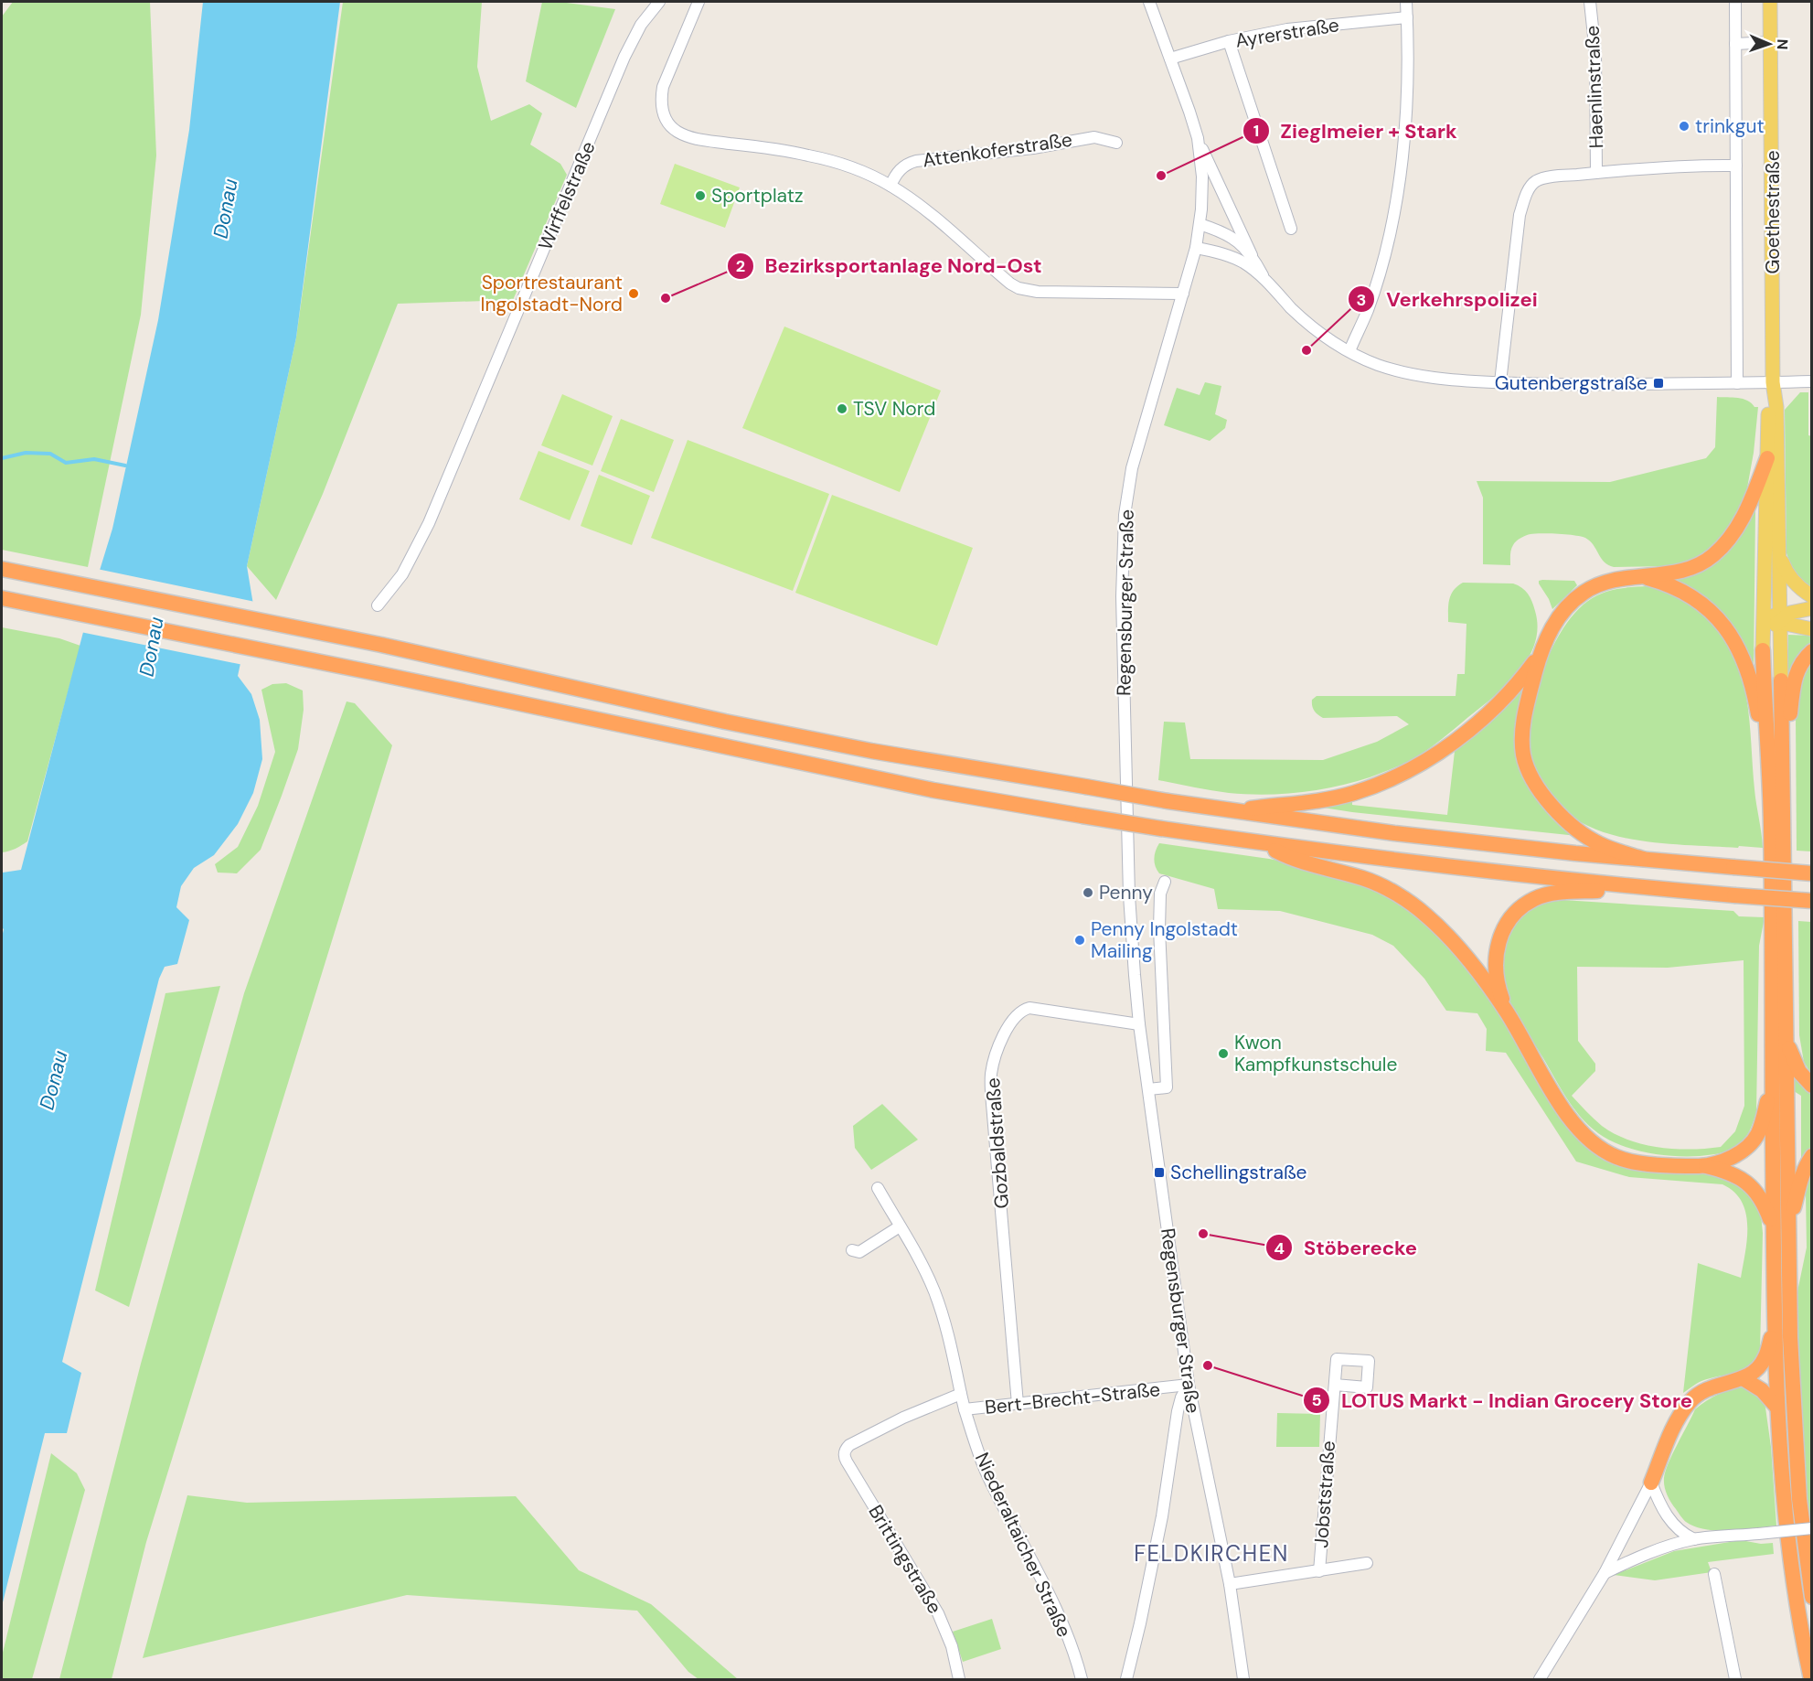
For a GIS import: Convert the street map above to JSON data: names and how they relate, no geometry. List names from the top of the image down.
{
  "streets": {
    "main road": ["Goethestraße"],
    "street": [
      "Ayrerstraße",
      "Haenlinstraße",
      "Attenkoferstraße",
      "Wirffelstraße",
      "Regensburger Straße",
      "Gozbaldstraße",
      "Bert-Brecht-Straße",
      "Jobststraße",
      "Niederaltaicher Straße",
      "Brittingstraße"
    ]
  },
  "crossings": [
    ["Ayrerstraße", "Regensburger Straße"],
    ["Haenlinstraße", "Goethestraße"],
    ["Regensburger Straße", "Gozbaldstraße"],
    ["Regensburger Straße", "Bert-Brecht-Straße"],
    ["Gozbaldstraße", "Bert-Brecht-Straße"],
    ["Bert-Brecht-Straße", "Niederaltaicher Straße"],
    ["Bert-Brecht-Straße", "Brittingstraße"]
  ],
  "districts": ["FELDKIRCHEN"],
  "water": ["Donau"],
  "places": {
    "other": [
      "trinkgut",
      "Zieglmeier + Stark",
      "Sportplatz",
      "Sportrestaurant Ingolstadt-Nord",
      "Bezirksportanlage Nord-Ost",
      "Verkehrspolizei",
      "TSV Nord",
      "Penny",
      "Penny Ingolstadt Mailing",
      "Kwon Kampfkunstschule",
      "Stöberecke",
      "LOTUS Markt - Indian Grocery Store"
    ],
    "transit": ["Gutenbergstraße", "Schellingstraße"]
  },
  "north": "right"
}
